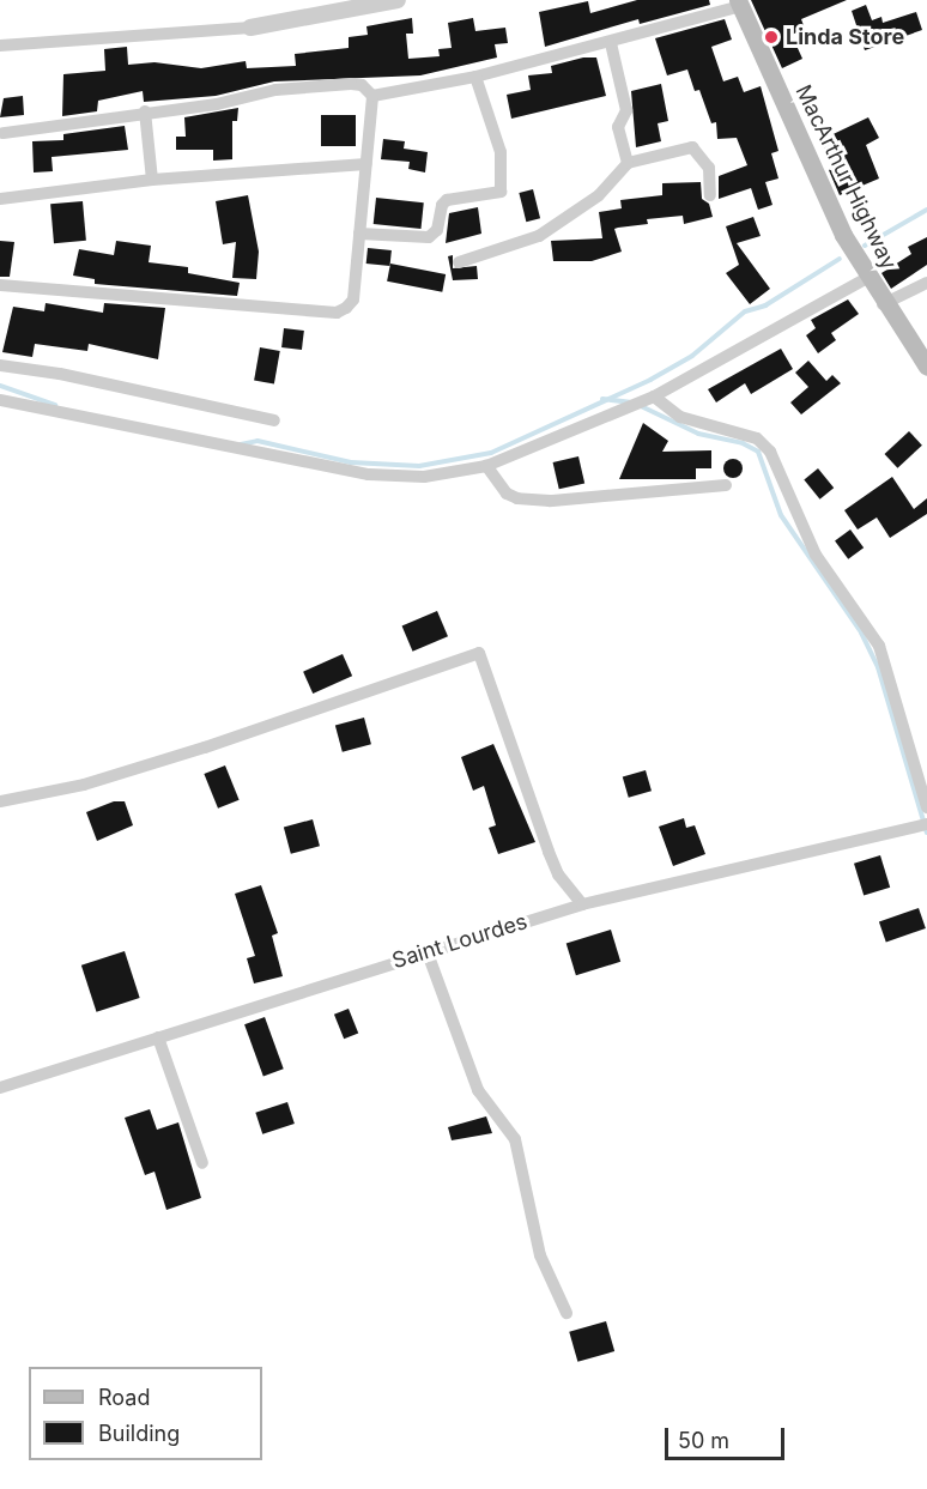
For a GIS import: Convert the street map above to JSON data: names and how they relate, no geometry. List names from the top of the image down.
{
  "streets": {
    "main road": ["MacArthur Highway"],
    "street": ["Saint Lourdes"]
  },
  "places": ["Linda Store"],
  "legend": ["Road", "Building"],
  "scale_bar": "50 m"
}
